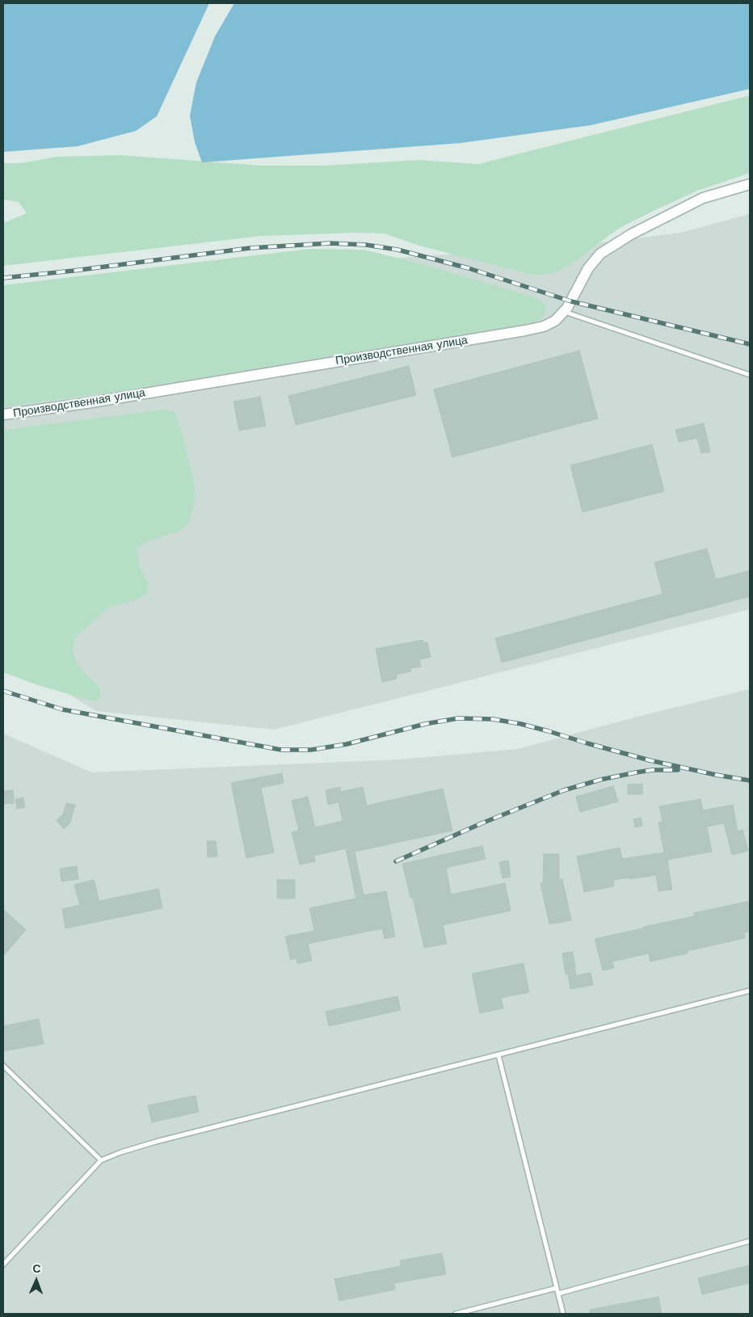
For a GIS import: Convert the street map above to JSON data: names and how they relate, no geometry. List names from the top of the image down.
{
  "streets": {
    "street": ["Производственная улица"]
  },
  "north": "top"
}
